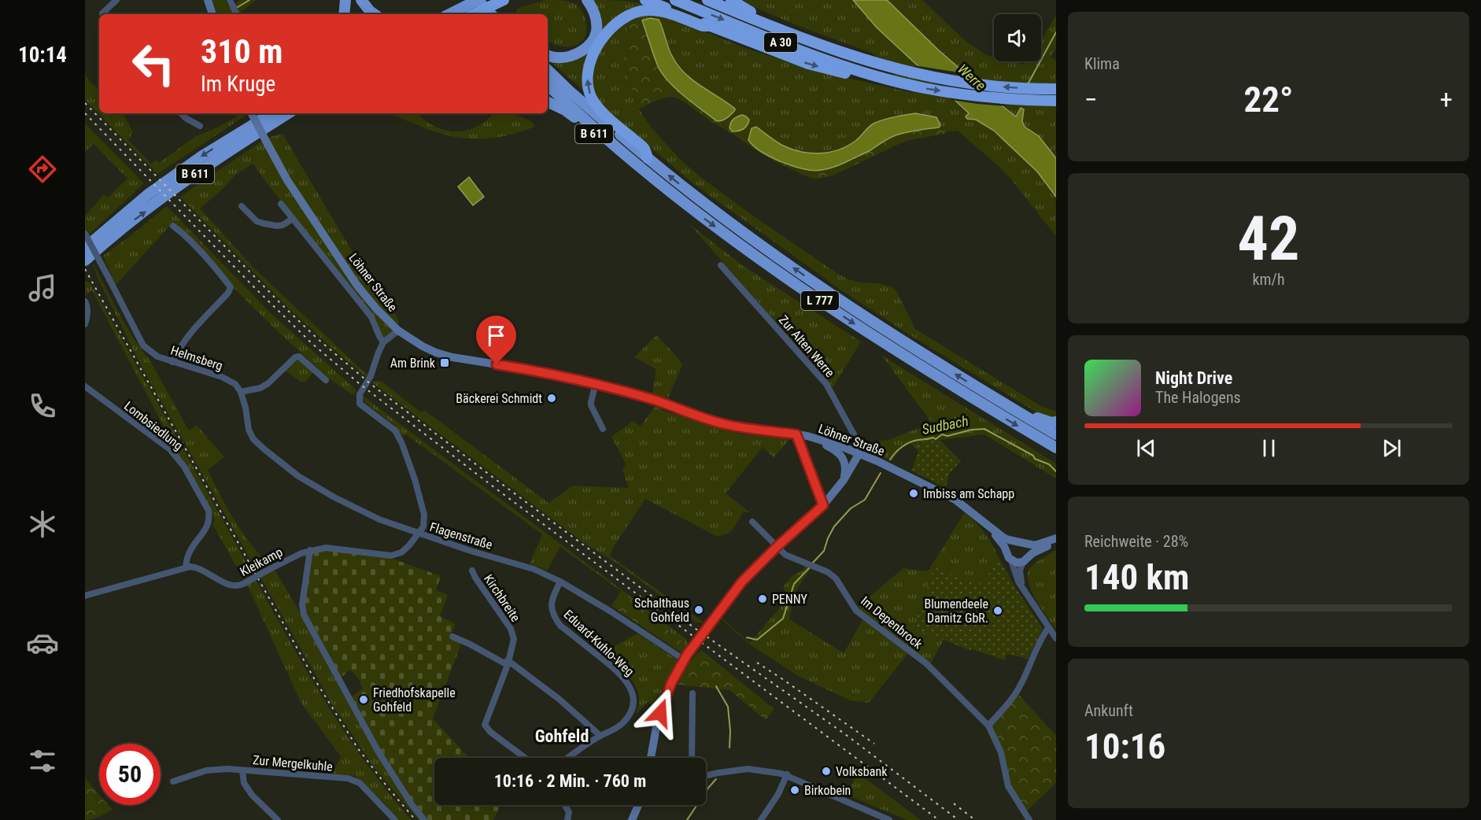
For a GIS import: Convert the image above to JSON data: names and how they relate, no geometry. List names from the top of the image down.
{
  "streets": {
    "highway": ["A 30", "B 611", "L 777"],
    "main road": ["Löhner Straße"],
    "street": [
      "Zur Alten Werre",
      "Helmsberg",
      "Lombsiedlung",
      "Flagenstraße",
      "Kleikamp",
      "Kirchbreite",
      "Im Depenbrock",
      "Eduard-Kuhlo-Weg",
      "Zur Mergelkuhle"
    ]
  },
  "crossings": [
    ["B 611", "L 777"],
    ["Löhner Straße", "Zur Alten Werre"],
    ["Löhner Straße", "Flagenstraße"],
    ["Lombsiedlung", "Kleikamp"],
    ["Flagenstraße", "Kleikamp"],
    ["Flagenstraße", "Eduard-Kuhlo-Weg"]
  ],
  "districts": ["Gohfeld"],
  "water": ["Werre", "Sudbach"],
  "places": {
    "transit": ["Am Brink"],
    "other": [
      "Bäckerei Schmidt",
      "Imbiss am Schapp",
      "PENNY",
      "Schalthaus Gohfeld",
      "Blumendeele Damitz GbR.",
      "Friedhofskapelle Gohfeld",
      "Volksbank",
      "Birkobein"
    ]
  },
  "page": {
    "tabs": "10:14",
    "tile": [
      "Klima",
      ["42", "km/h"],
      ["Reichweite · 28%", "140 km"],
      ["Ankunft", "10:16"]
    ],
    "turn": ["310 m", "Im Kruge"],
    "heat": ["−", "22°", "+"],
    "song": ["Night Drive", "The Halogens"],
    "limit": "50",
    "trip": "10:16 · 2 Min. · 760 m"
  }
}
